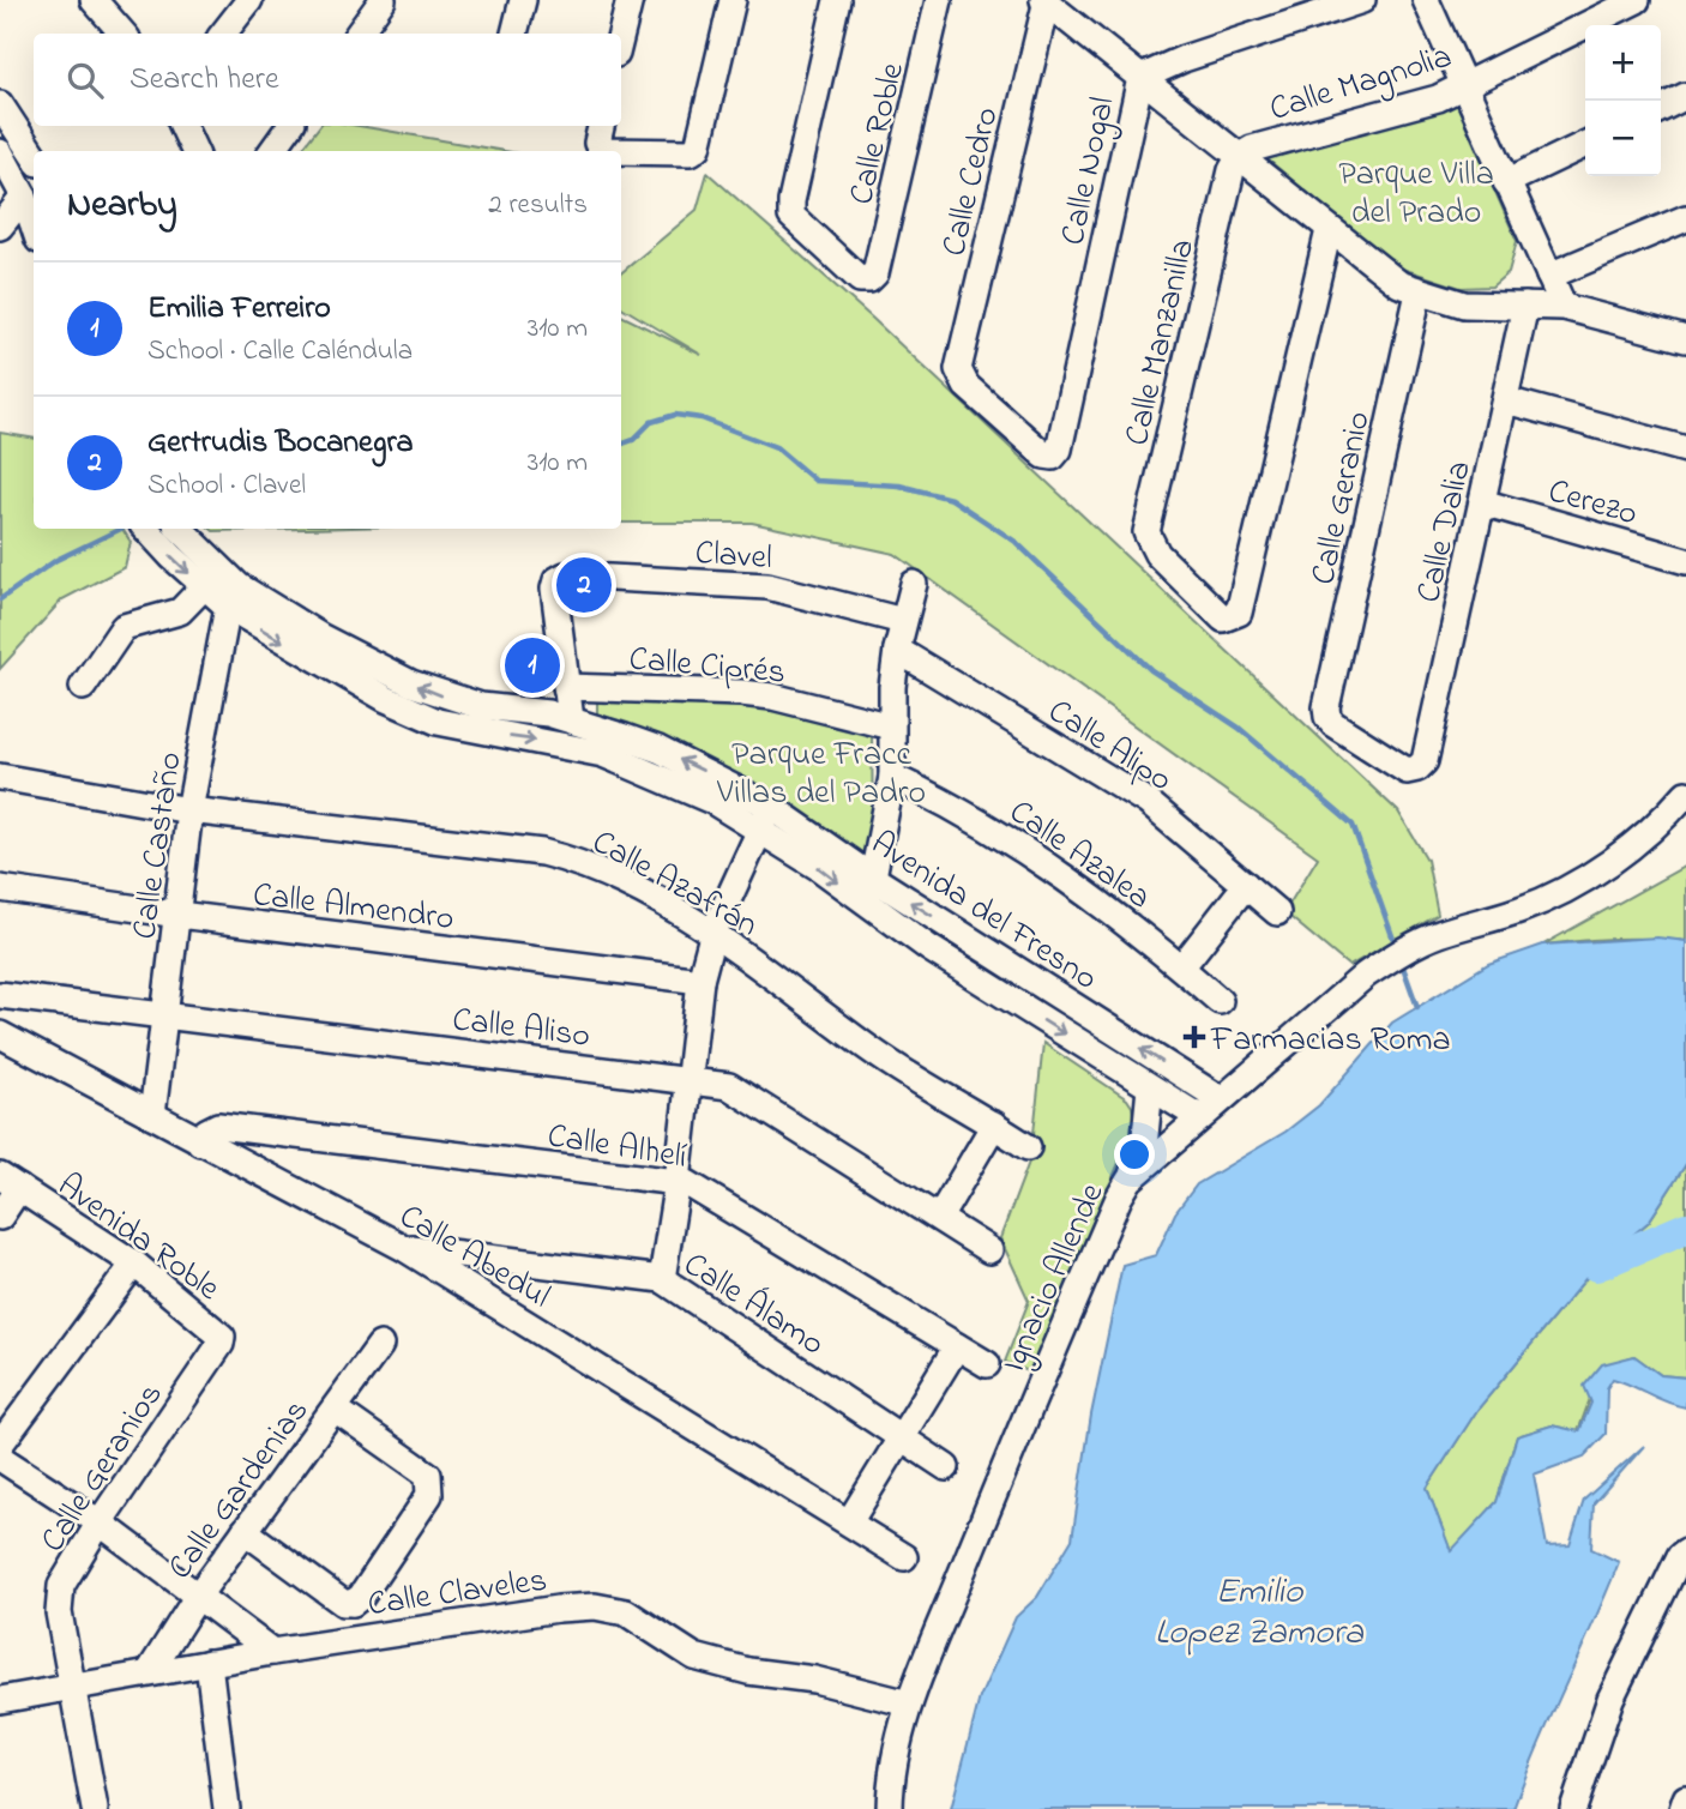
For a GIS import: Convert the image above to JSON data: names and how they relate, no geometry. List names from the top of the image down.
{
  "streets": {
    "street": [
      "Calle Magnolia",
      "Calle Roble",
      "Calle Nogal",
      "Calle Cedro",
      "Calle Manzanilla",
      "Calle Geranio",
      "Cerezo",
      "Calle Dalia",
      "Clavel",
      "Calle Ciprés",
      "Calle Alipo",
      "Calle Castaño",
      "Calle Azalea",
      "Calle Azafrán",
      "Calle Almendro",
      "Avenida del Fresno",
      "Calle Aliso",
      "Calle Alhelí",
      "Avenida Roble",
      "Calle Abedul",
      "Ignacio Allende",
      "Calle Álamo",
      "Calle Geranios",
      "Calle Gardenias",
      "Calle Claveles"
    ]
  },
  "crossings": [
    ["Calle Magnolia", "Calle Manzanilla"],
    ["Calle Nogal", "Calle Cedro"],
    ["Calle Geranio", "Calle Dalia"],
    ["Cerezo", "Calle Dalia"],
    ["Clavel", "Calle Ciprés"],
    ["Calle Castaño", "Calle Azafrán"],
    ["Calle Castaño", "Calle Almendro"],
    ["Calle Castaño", "Avenida del Fresno"],
    ["Calle Castaño", "Calle Aliso"],
    ["Calle Castaño", "Calle Abedul"],
    ["Avenida del Fresno", "Ignacio Allende"],
    ["Calle Alhelí", "Calle Abedul"],
    ["Avenida Roble", "Calle Geranios"],
    ["Calle Abedul", "Calle Álamo"],
    ["Ignacio Allende", "Calle Claveles"],
    ["Calle Geranios", "Calle Claveles"],
    ["Calle Gardenias", "Calle Claveles"]
  ],
  "water": ["Emilio Lopez Zamora"],
  "parks": ["Parque Villa del Prado", "Parque Fracc Villas del Padro"],
  "places": {
    "health": ["Farmacias Roma"]
  },
  "page": {
    "map_buttons": ["+", "−"],
    "search": "Search here",
    "heading": ["Nearby", "2 results"],
    "list": [
      {
        "mark": "1",
        "name": "Emilia Ferreiro",
        "note": "School · Calle Caléndula",
        "value": "310 m"
      },
      {
        "mark": "2",
        "name": "Gertrudis Bocanegra",
        "note": "School · Clavel",
        "value": "310 m"
      }
    ],
    "pins": ["2", "1"]
  }
}
